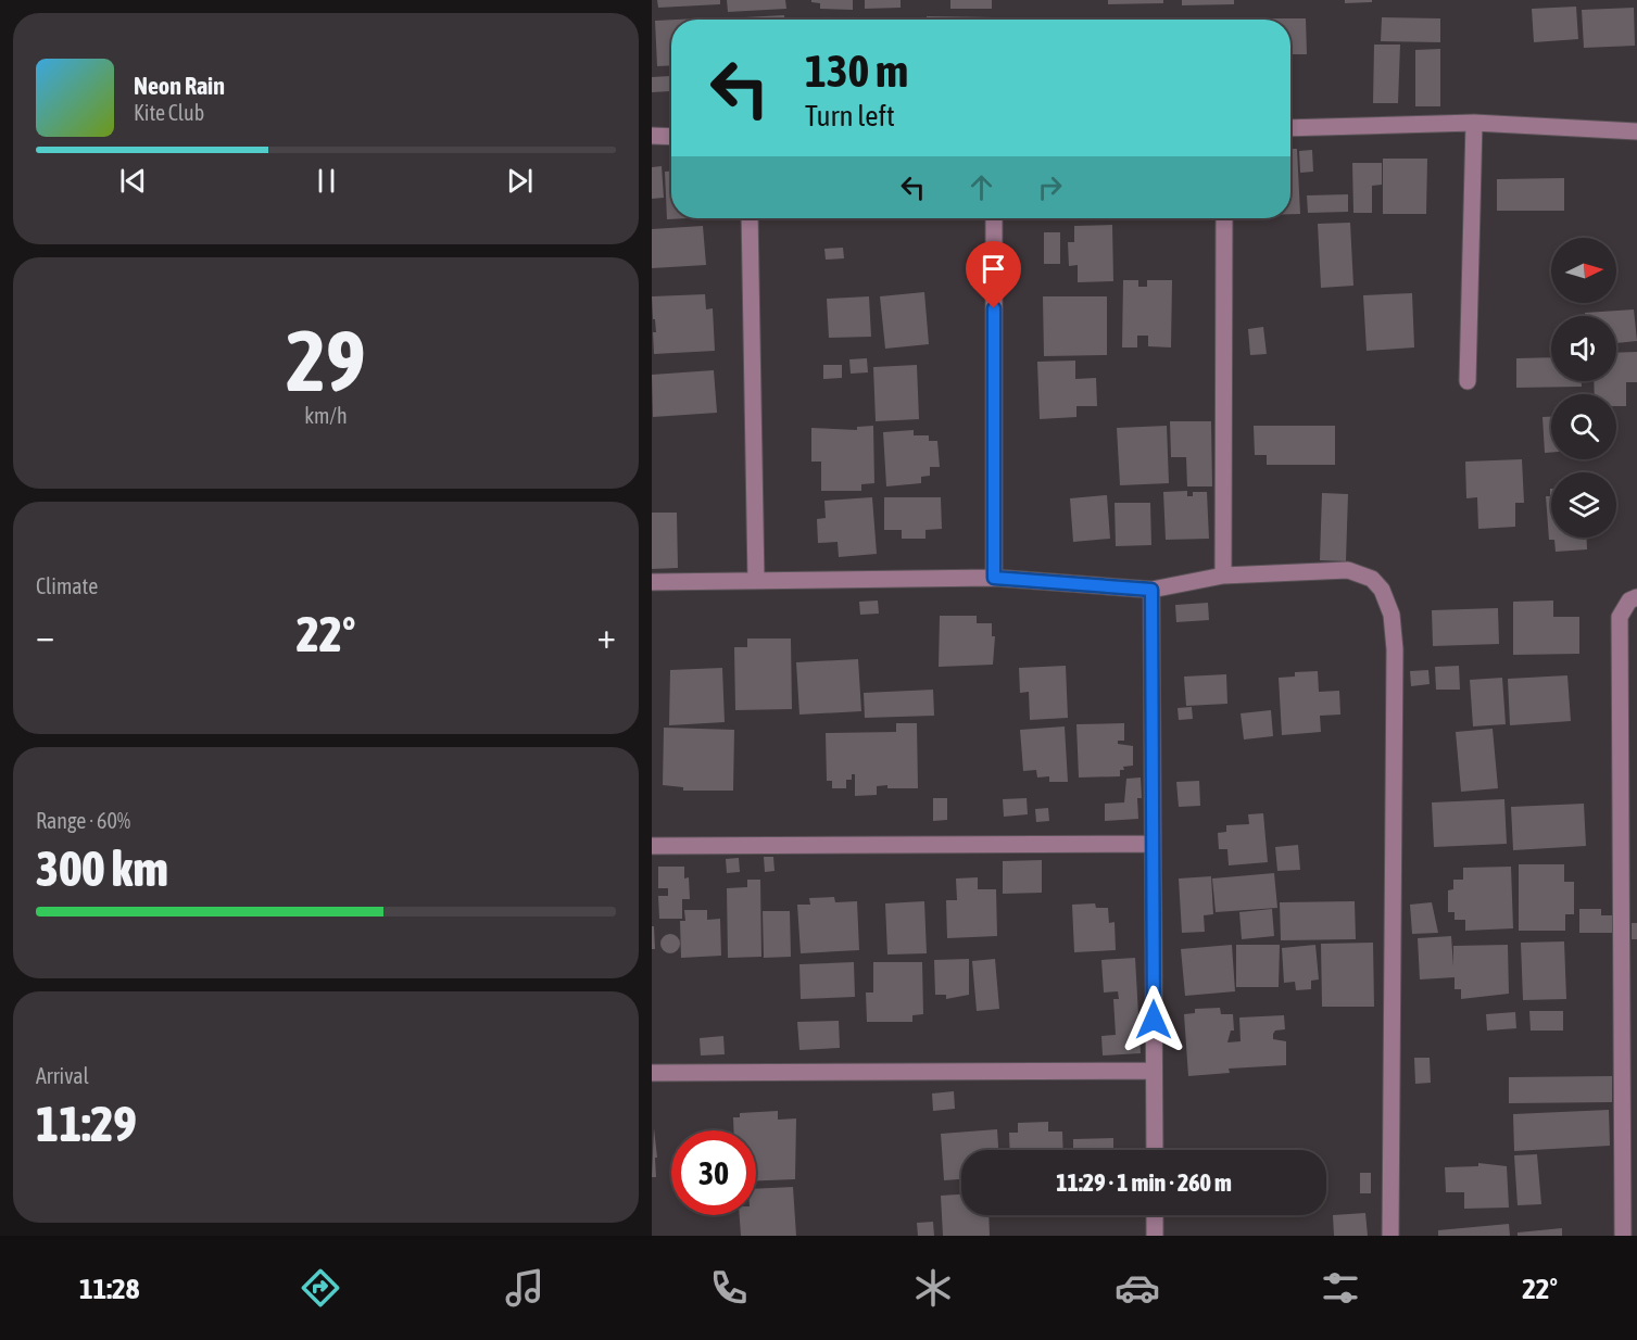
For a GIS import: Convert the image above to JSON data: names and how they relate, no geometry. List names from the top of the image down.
{
  "north": "right",
  "page": {
    "turn": ["130 m", "Turn left"],
    "song": ["Neon Rain", "Kite Club"],
    "tile": [
      ["29", "km/h"],
      "Climate",
      ["Range · 60%", "300 km"],
      ["Arrival", "11:29"]
    ],
    "heat": ["−", "22°", "+"],
    "limit": "30",
    "trip": "11:29 · 1 min · 260 m",
    "tabs": ["11:28", "22°"]
  }
}
